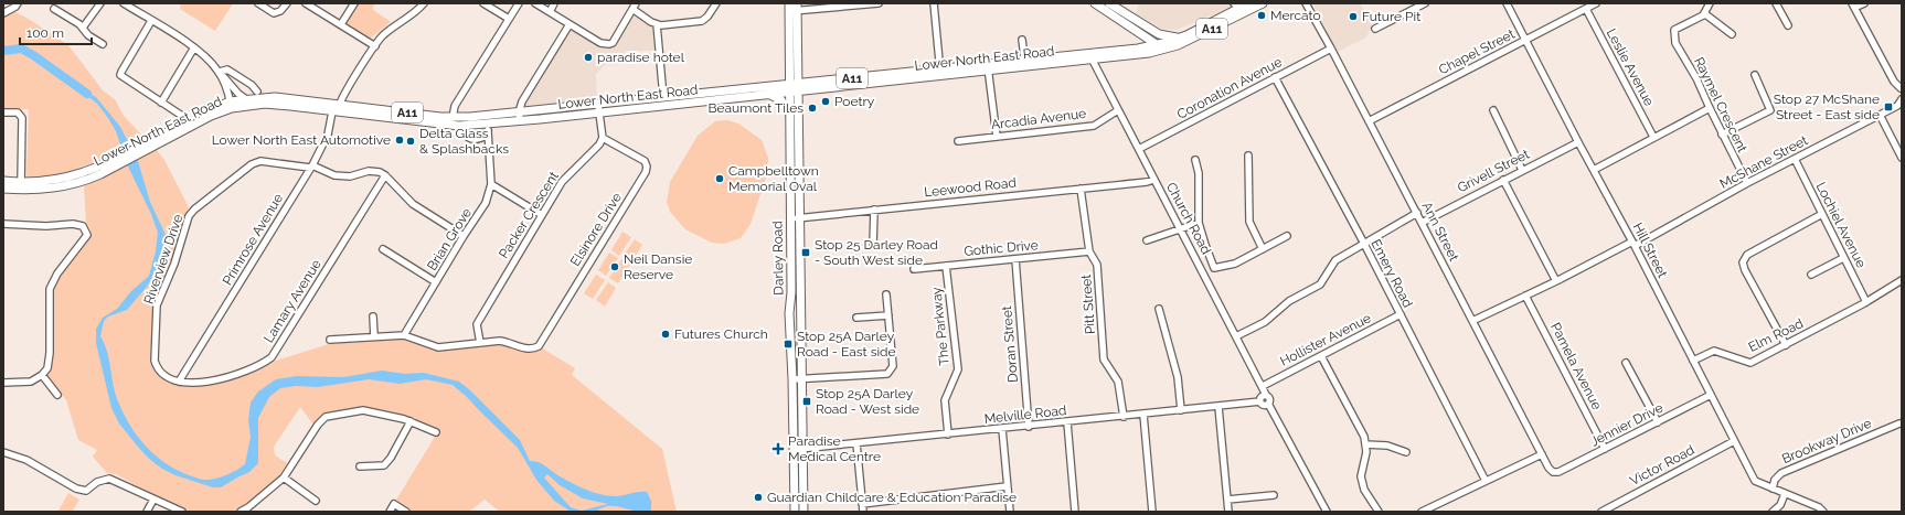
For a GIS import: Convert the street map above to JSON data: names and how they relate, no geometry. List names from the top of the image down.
{
  "streets": {
    "main road": ["A11", "Lower North East Road", "Darley Road"],
    "street": [
      "Chapel Street",
      "Leslie Avenue",
      "Coronation Avenue",
      "Raymel Crescent",
      "Arcadia Avenue",
      "McShane Street",
      "Grivell Street",
      "Leewood Road",
      "Packer Crescent",
      "Church Road",
      "Lochiel Avenue",
      "Elsinore Drive",
      "Ann Street",
      "Primrose Avenue",
      "Brian Grove",
      "Gothic Drive",
      "Hill Street",
      "Riverview Drive",
      "Emery Road",
      "Lamary Avenue",
      "Pitt Street",
      "The Parkway",
      "Elm Road",
      "Hollister Avenue",
      "Doran Street",
      "Pamela Avenue",
      "Melville Road",
      "Jennier Drive",
      "Brookway Drive",
      "Victor Road"
    ]
  },
  "crossings": [
    ["Chapel Street", "Leslie Avenue"],
    ["Chapel Street", "Ann Street"],
    ["Chapel Street", "Hill Street"],
    ["Lower North East Road", "Church Road"],
    ["Lower North East Road", "Primrose Avenue"],
    ["Lower North East Road", "Brian Grove"],
    ["Lower North East Road", "Darley Road"],
    ["Coronation Avenue", "Church Road"],
    ["Coronation Avenue", "Ann Street"],
    ["Coronation Avenue", "Emery Road"],
    ["Raymel Crescent", "McShane Street"],
    ["Arcadia Avenue", "Church Road"],
    ["McShane Street", "Lochiel Avenue"],
    ["McShane Street", "Ann Street"],
    ["McShane Street", "Hill Street"],
    ["McShane Street", "Pamela Avenue"],
    ["Grivell Street", "Ann Street"],
    ["Grivell Street", "Hill Street"],
    ["Leewood Road", "Church Road"],
    ["Leewood Road", "Darley Road"],
    ["Leewood Road", "Pitt Street"],
    ["Packer Crescent", "Elsinore Drive"],
    ["Church Road", "Hollister Avenue"],
    ["Church Road", "Melville Road"],
    ["Lochiel Avenue", "Elm Road"],
    ["Ann Street", "Jennier Drive"],
    ["Primrose Avenue", "Riverview Drive"],
    ["Primrose Avenue", "Lamary Avenue"],
    ["Gothic Drive", "Pitt Street"],
    ["Gothic Drive", "The Parkway"],
    ["Gothic Drive", "Doran Street"],
    ["Hill Street", "Elm Road"],
    ["Hill Street", "Jennier Drive"],
    ["Hill Street", "Brookway Drive"],
    ["Hill Street", "Victor Road"],
    ["Darley Road", "Melville Road"],
    ["Riverview Drive", "Lamary Avenue"],
    ["Emery Road", "Hollister Avenue"],
    ["Pitt Street", "Melville Road"],
    ["The Parkway", "Melville Road"],
    ["Doran Street", "Melville Road"],
    ["Pamela Avenue", "Jennier Drive"]
  ],
  "places": {
    "other": [
      "Mercato",
      "Future Pit",
      "paradise hotel",
      "Poetry",
      "Beaumont Tiles",
      "Lower North East Automotive",
      "Delta Glass & Splashbacks",
      "Campbelltown Memorial Oval",
      "Neil Dansie Reserve",
      "Futures Church",
      "Guardian Childcare & Education Paradise"
    ],
    "transit": [
      "Stop 27 McShane Street - East side",
      "Stop 25 Darley Road - South West side",
      "Stop 25A Darley Road - East side",
      "Stop 25A Darley Road - West side"
    ],
    "health": ["Paradise Medical Centre"]
  },
  "scale_bar": "100 m"
}
